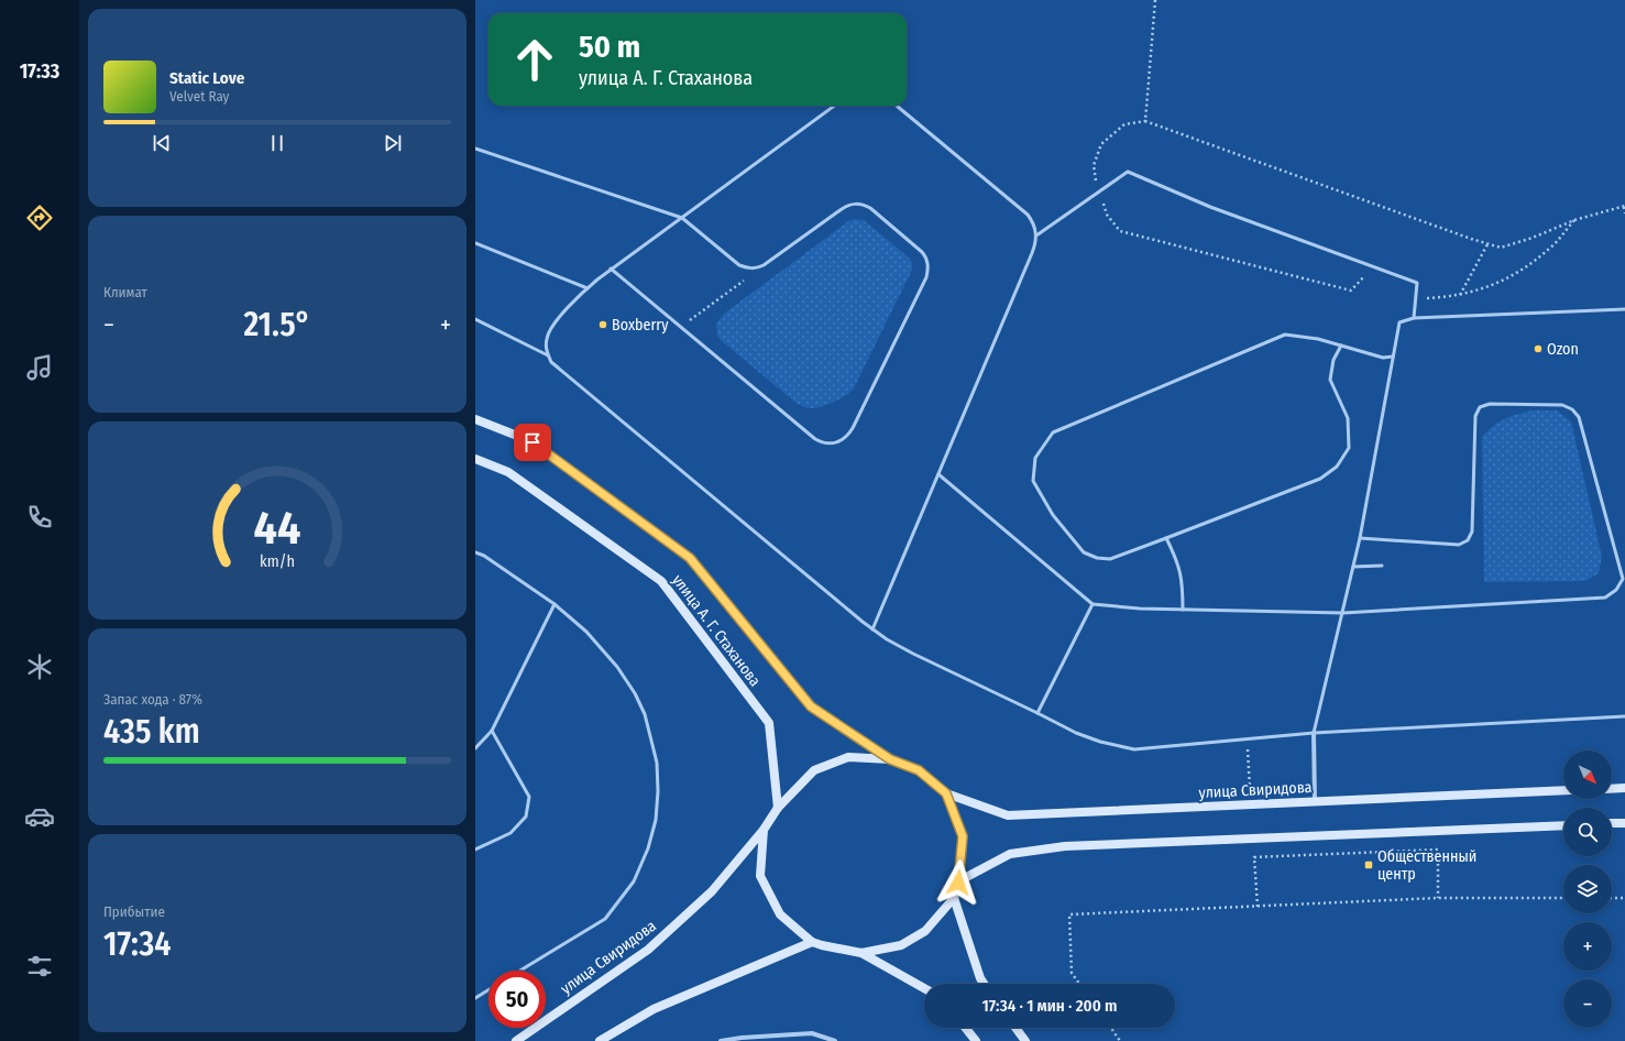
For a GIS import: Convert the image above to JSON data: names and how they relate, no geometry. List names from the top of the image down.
{
  "streets": {
    "main road": ["улица А. Г. Стаханова", "улица Свиридова"]
  },
  "crossings": [
    ["улица А. Г. Стаханова", "улица Свиридова"]
  ],
  "places": {
    "other": ["Boxberry", "Ozon"],
    "transit": ["Общественный центр"]
  },
  "north": "bottom right",
  "page": {
    "tabs": "17:33",
    "turn": ["50 m", "улица А. Г. Стаханова"],
    "song": ["Static Love", "Velvet Ray"],
    "tile": [
      "Климат",
      ["Запас хода · 87%", "435 km"],
      ["Прибытие", "17:34"]
    ],
    "heat": ["−", "21.5°", "+"],
    "map_buttons": ["+", "−"],
    "limit": "50",
    "trip": "17:34 · 1 мин · 200 m",
    "gauge": ["44", "km/h"]
  }
}
